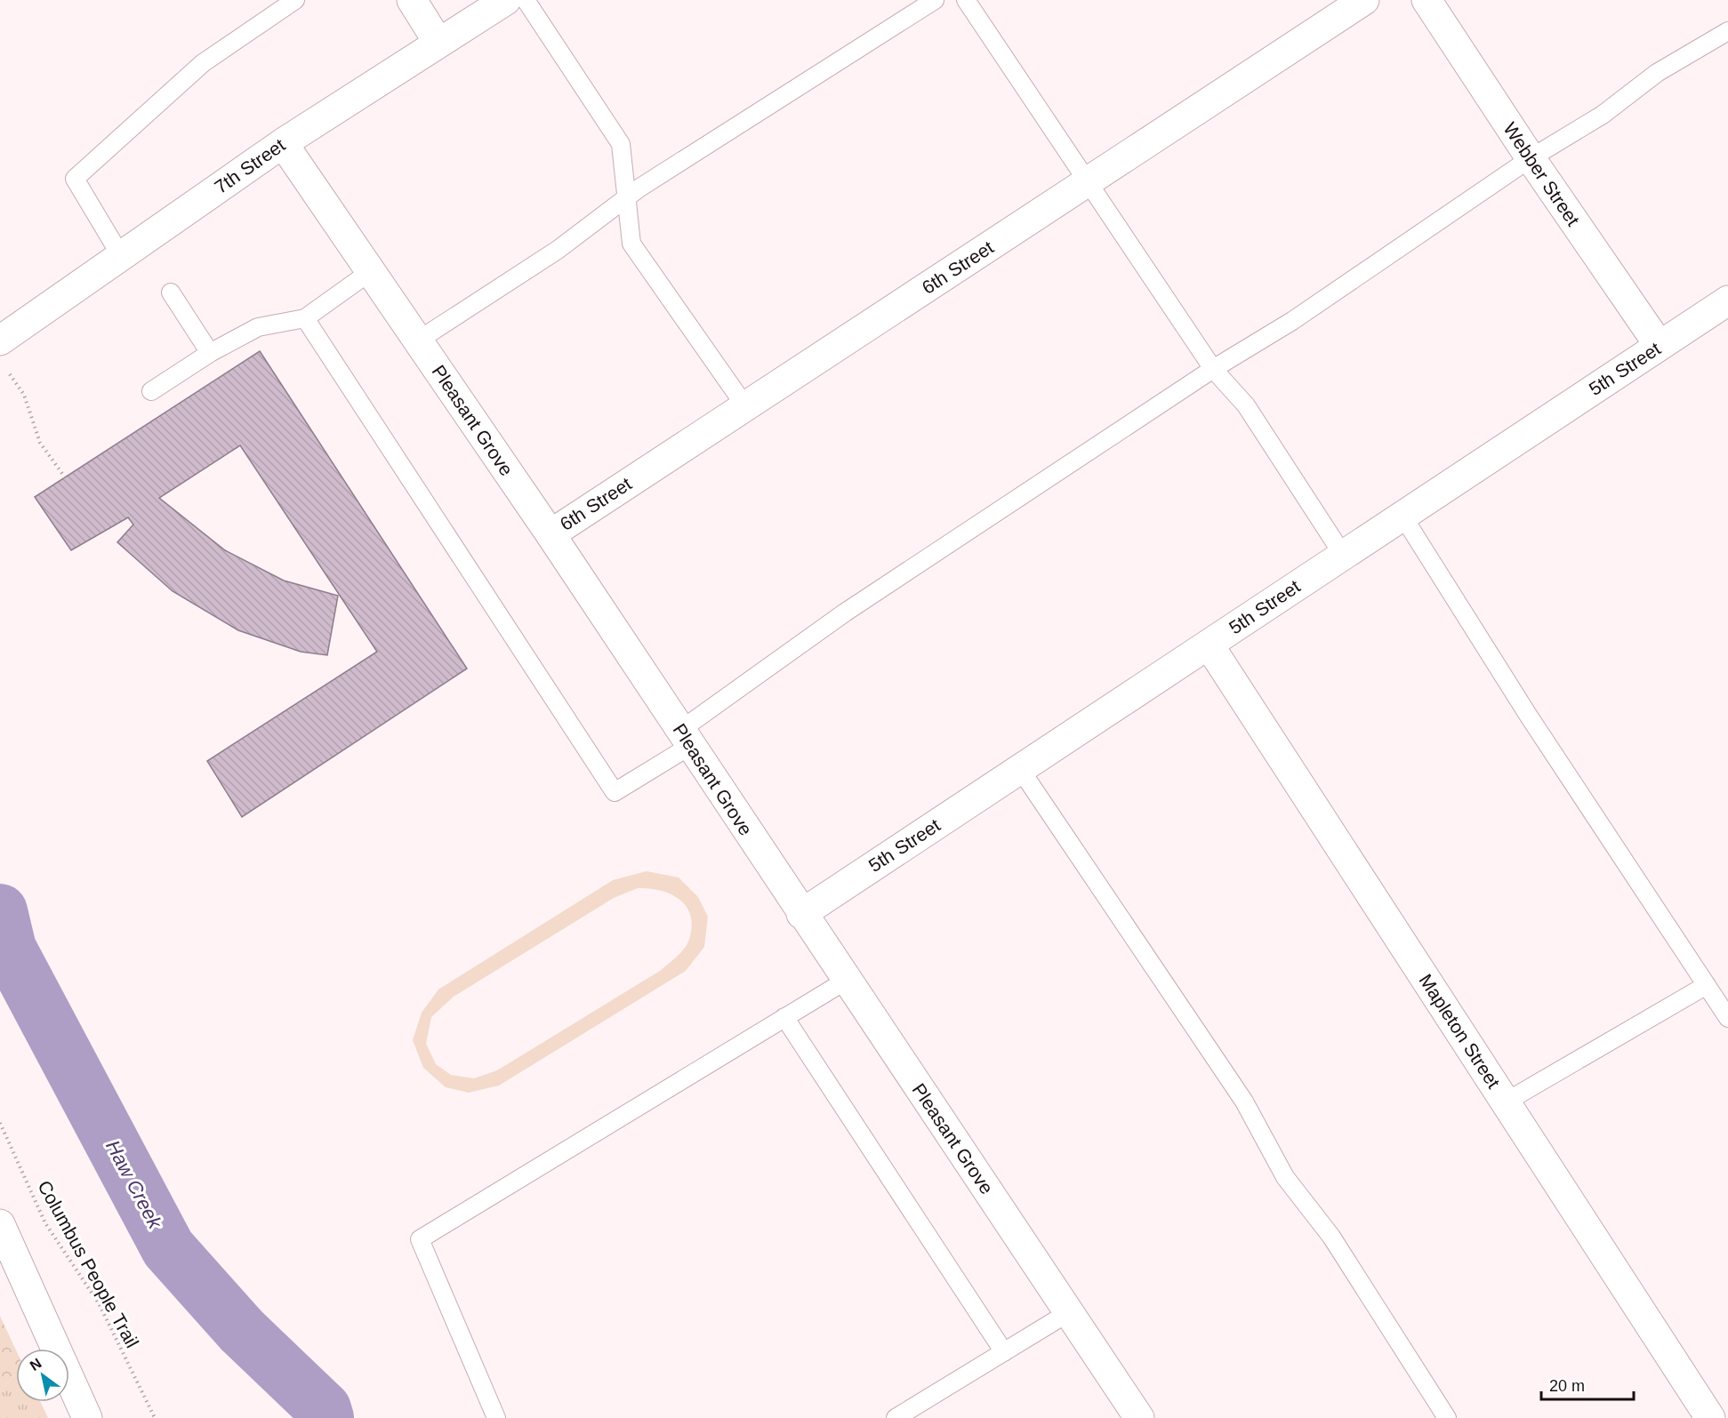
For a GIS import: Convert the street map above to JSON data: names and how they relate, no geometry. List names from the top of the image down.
{
  "streets": {
    "street": [
      "7th Street",
      "Webber Street",
      "6th Street",
      "5th Street",
      "Pleasant Grove",
      "Mapleton Street"
    ],
    "path": ["Columbus People Trail"]
  },
  "crossings": [
    ["7th Street", "Pleasant Grove"],
    ["Webber Street", "5th Street"],
    ["6th Street", "Pleasant Grove"],
    ["5th Street", "Pleasant Grove"],
    ["5th Street", "Mapleton Street"]
  ],
  "water": ["Haw Creek"],
  "scale_bar": "20 m",
  "north": "top left"
}
